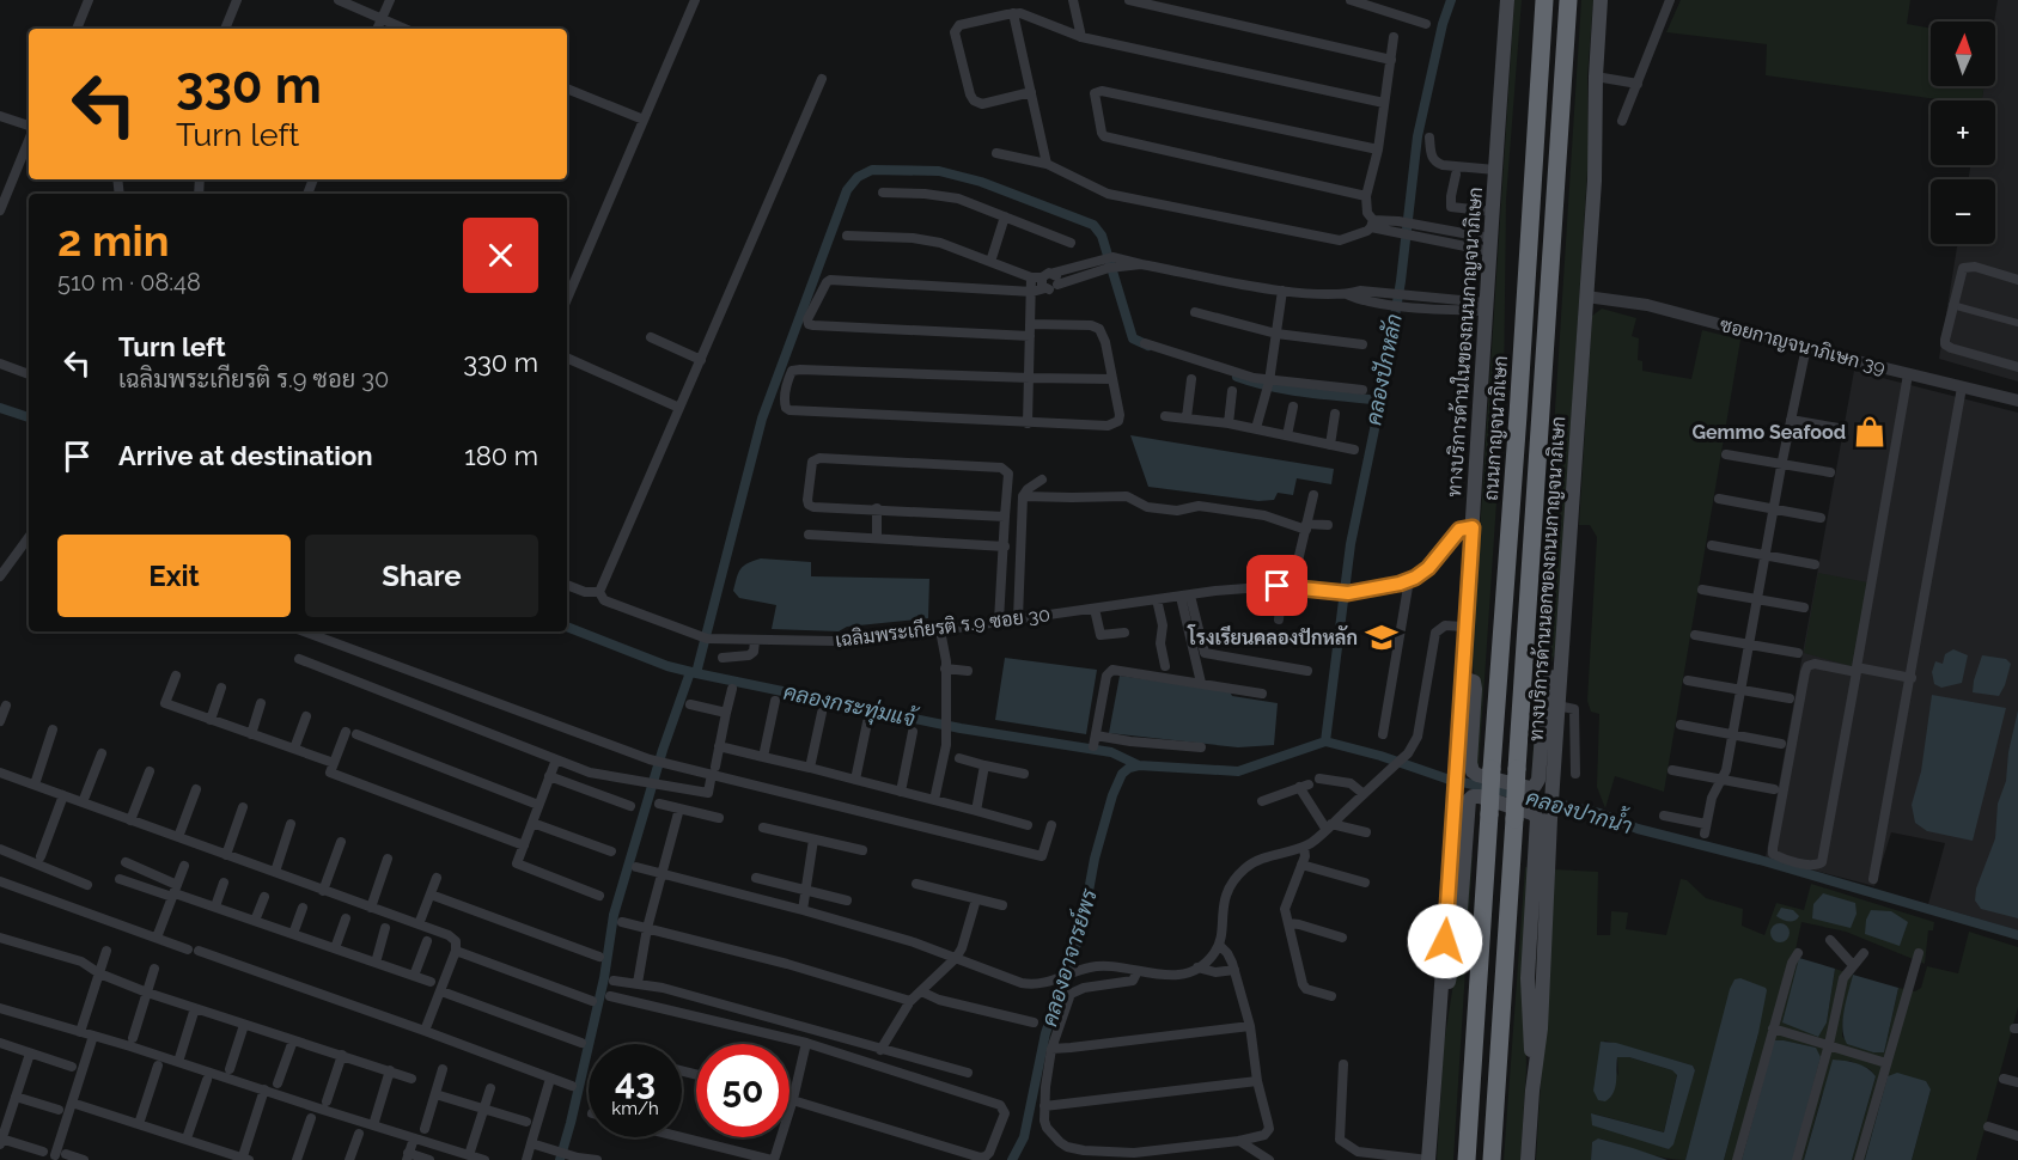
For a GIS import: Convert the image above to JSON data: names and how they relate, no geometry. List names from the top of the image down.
{
  "streets": {
    "highway": ["ถนนกาญจนาภิเษก"],
    "main road": ["ทางบริการด้านในของถนนกาญจนาภิเษก", "ทางบริการด้านนอกของถนนกาญจนาภิเษก"],
    "street": ["ซอยกาญจนาภิเษก 39", "เฉลิมพระเกียรติ ร.9 ซอย 30"]
  },
  "crossings": [
    ["ทางบริการด้านในของถนนกาญจนาภิเษก", "เฉลิมพระเกียรติ ร.9 ซอย 30"],
    ["ซอยกาญจนาภิเษก 39", "ทางบริการด้านนอกของถนนกาญจนาภิเษก"]
  ],
  "water": [
    "คลองปักหลัก",
    "คลองกระทุ่มแจ้",
    "คลองปากน้ำ",
    "คลองอาจารย์พร"
  ],
  "places": {
    "shop": ["Gemmo Seafood"],
    "school or university": ["โรงเรียนคลองปักหลัก"]
  },
  "north": "top",
  "page": {
    "map_buttons": ["+", "−"],
    "turn": ["330 m", "Turn left"],
    "heading": ["2 min", "510 m · 08:48"],
    "list": [
      {
        "name": "Turn left",
        "note": "เฉลิมพระเกียรติ ร.9 ซอย 30",
        "value": "330 m"
      },
      {
        "name": "Arrive at destination",
        "value": "180 m"
      }
    ],
    "buttons": ["Exit", "Share"],
    "speed": "43 km/h",
    "limit": "50"
  }
}
